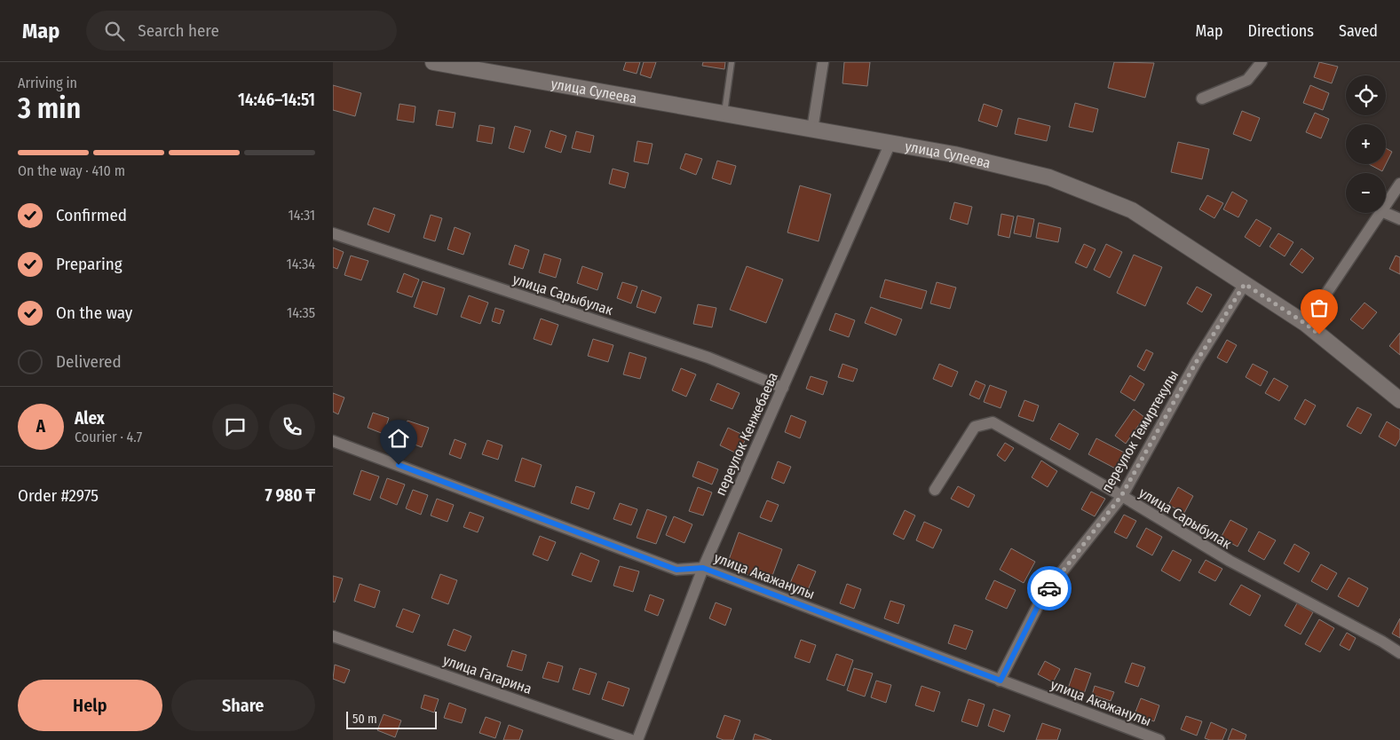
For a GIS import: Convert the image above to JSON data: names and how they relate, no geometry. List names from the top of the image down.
{
  "streets": {
    "main road": ["улица Сулеева"],
    "street": [
      "улица Сарыбулак",
      "переулок Темиртекулы",
      "переулок Кенжебаева",
      "улица Акажанулы",
      "улица Гагарина"
    ]
  },
  "crossings": [
    ["улица Сулеева", "переулок Темиртекулы"],
    ["улица Сулеева", "переулок Кенжебаева"],
    ["улица Сарыбулак", "переулок Темиртекулы"],
    ["улица Сарыбулак", "переулок Кенжебаева"],
    ["переулок Темиртекулы", "улица Акажанулы"],
    ["переулок Кенжебаева", "улица Акажанулы"]
  ],
  "scale_bar": "50 m",
  "page": {
    "header": "Map",
    "search": "Search here",
    "nav": ["Map", "Directions", "Saved"],
    "heading": ["3 min", "Arriving in", "14:46–14:51"],
    "panel": [
      "Alex",
      "Courier · 4.7",
      "Order #2975",
      "7 980 ₸"
    ],
    "map_buttons": ["+", "−"],
    "bar": "On the way · 410 m",
    "list": [
      ["Confirmed", "14:31"],
      ["Preparing", "14:34"],
      ["On the way", "14:35"],
      "Delivered"
    ],
    "round": "A",
    "buttons": ["Help", "Share"],
    "scale": "50 m"
  }
}
